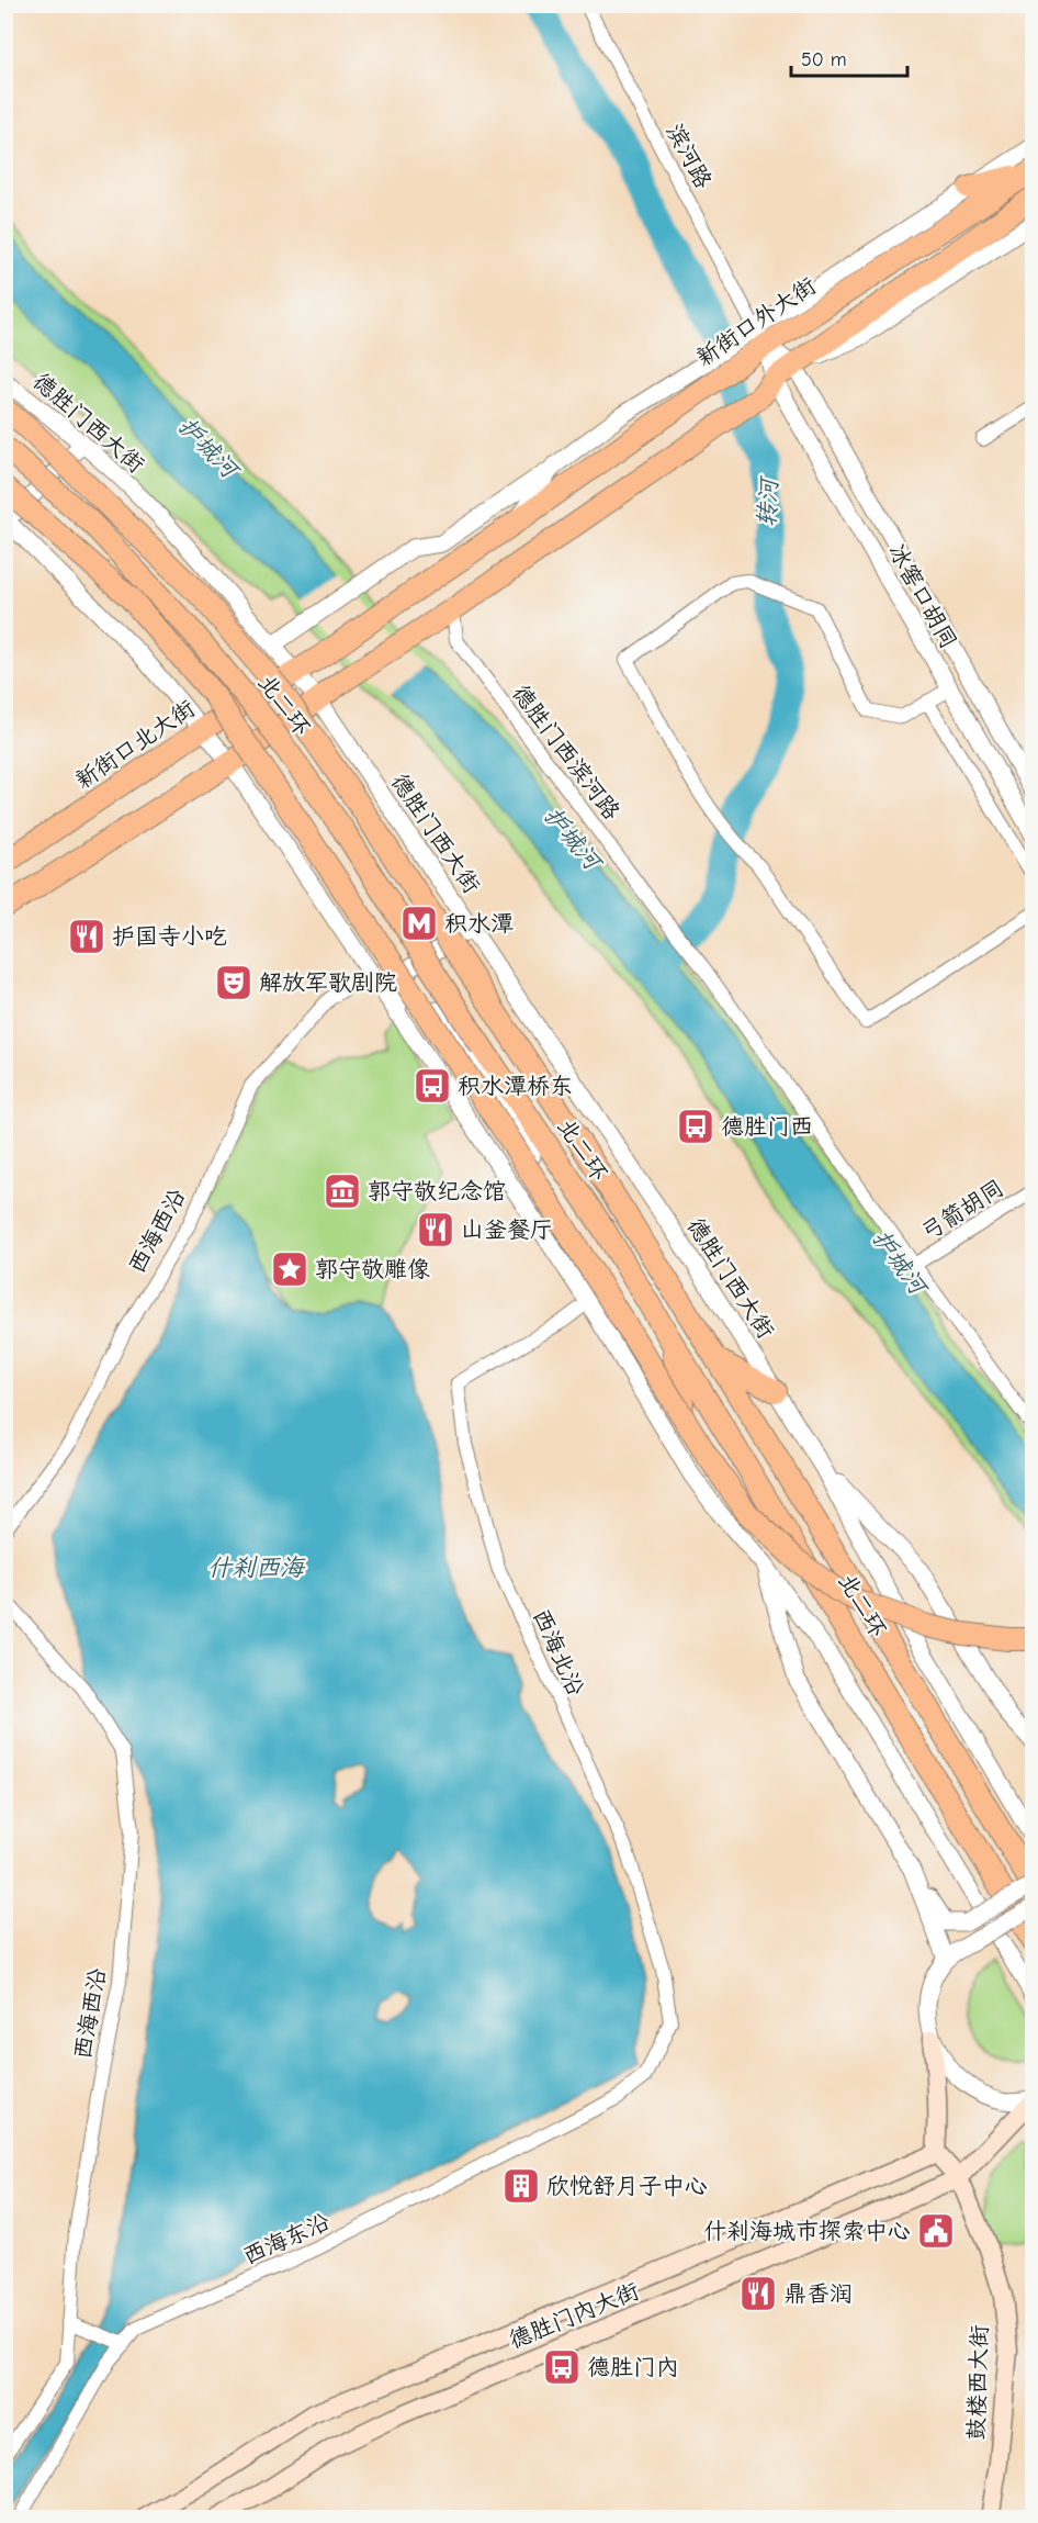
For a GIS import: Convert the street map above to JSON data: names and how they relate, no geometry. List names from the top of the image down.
{
  "streets": {
    "main road": [
      "新街口外大街",
      "北二环",
      "新街口北大街",
      "德胜门内大街",
      "鼓楼西大街"
    ],
    "street": [
      "滨河路",
      "德胜门西大街",
      "冰窖口胡同",
      "德胜门西滨河路",
      "弓箭胡同",
      "西海西沿",
      "西海北沿",
      "西海东沿"
    ]
  },
  "crossings": [
    ["滨河路", "新街口外大街"],
    ["滨河路", "冰窖口胡同"],
    ["新街口外大街", "德胜门西大街"],
    ["新街口外大街", "冰窖口胡同"],
    ["新街口外大街", "新街口北大街"],
    ["德胜门西大街", "新街口北大街"],
    ["德胜门西滨河路", "弓箭胡同"],
    ["西海北沿", "西海东沿"],
    ["德胜门内大街", "鼓楼西大街"]
  ],
  "water": ["护城河", "转河", "什刹西海"],
  "places": {
    "metro station": ["积水潭"],
    "restaurant": ["护国寺小吃", "山釜餐厅", "鼎香润"],
    "theatre": ["解放军歌剧院"],
    "bus stop": ["积水潭桥东", "德胜门西", "德胜门内"],
    "museum": ["郭守敬纪念馆"],
    "place": ["郭守敬雕像"],
    "building": ["欣悦舒月子中心"],
    "public building": ["什刹海城市探索中心"]
  },
  "scale_bar": "50 m"
}
